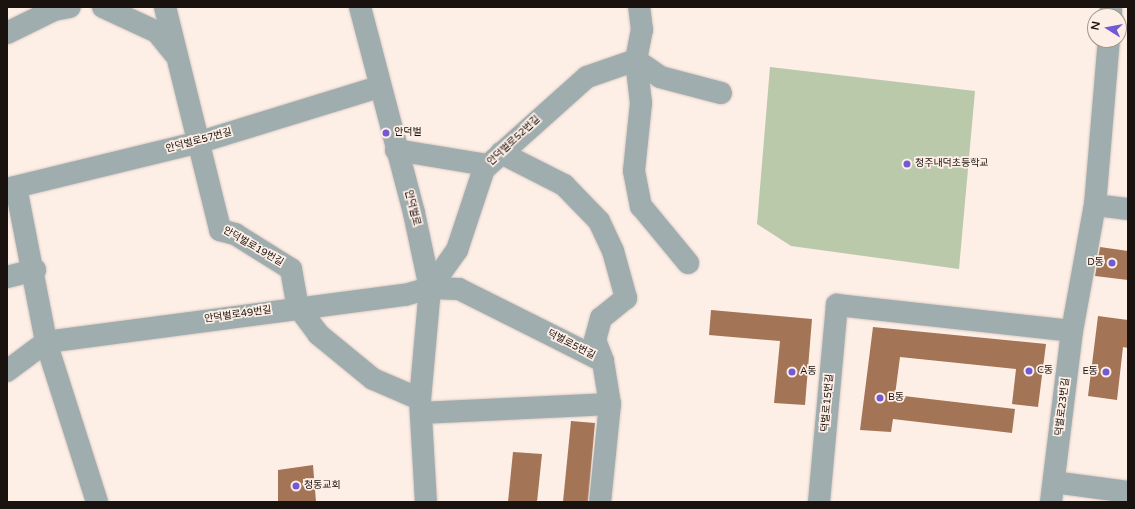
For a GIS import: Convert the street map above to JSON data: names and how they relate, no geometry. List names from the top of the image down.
{
  "streets": {
    "street": [
      "안덕벌로57번길",
      "안덕벌로52번길",
      "안덕벌로",
      "안덕벌로19번길",
      "안덕벌로49번길",
      "덕벌로5번길",
      "덕벌로15번길",
      "덕벌로23번길"
    ]
  },
  "crossings": [
    ["안덕벌로57번길", "안덕벌로"],
    ["안덕벌로57번길", "안덕벌로19번길"],
    ["안덕벌로57번길", "안덕벌로49번길"],
    ["안덕벌로52번길", "안덕벌로"],
    ["안덕벌로52번길", "안덕벌로49번길"],
    ["안덕벌로52번길", "덕벌로5번길"],
    ["안덕벌로", "안덕벌로19번길"],
    ["안덕벌로", "안덕벌로49번길"],
    ["안덕벌로", "덕벌로5번길"],
    ["안덕벌로19번길", "안덕벌로49번길"],
    ["안덕벌로49번길", "덕벌로5번길"],
    ["덕벌로15번길", "덕벌로23번길"]
  ],
  "places": [
    "안덕벌",
    "청주내덕초등학교",
    "D동",
    "C동",
    "A동",
    "E동",
    "B동",
    "청동교회"
  ],
  "north": "left"
}
